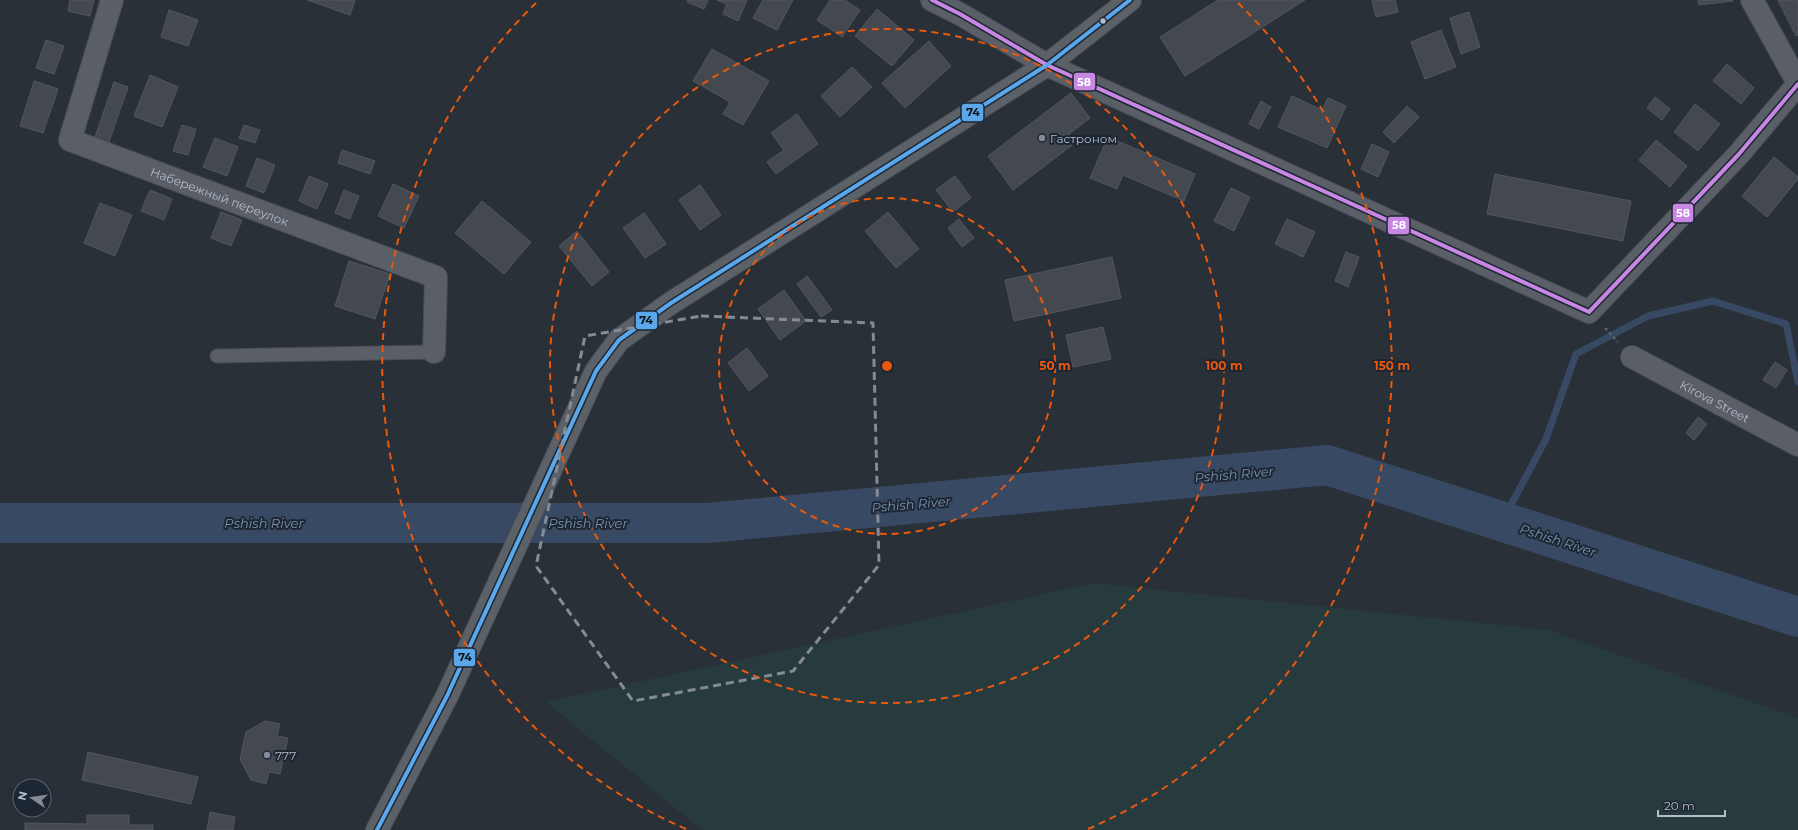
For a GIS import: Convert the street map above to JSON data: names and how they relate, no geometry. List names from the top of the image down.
{
  "streets": {
    "street": ["Набережный переулок", "Kirova Street"]
  },
  "water": ["Pshish River"],
  "places": ["Гастроном", "777"],
  "lines": ["transit line 58", "transit line 74"],
  "scale_bar": "20 m",
  "north": "left",
  "rings": ["50 m", "100 m", "150 m"]
}
